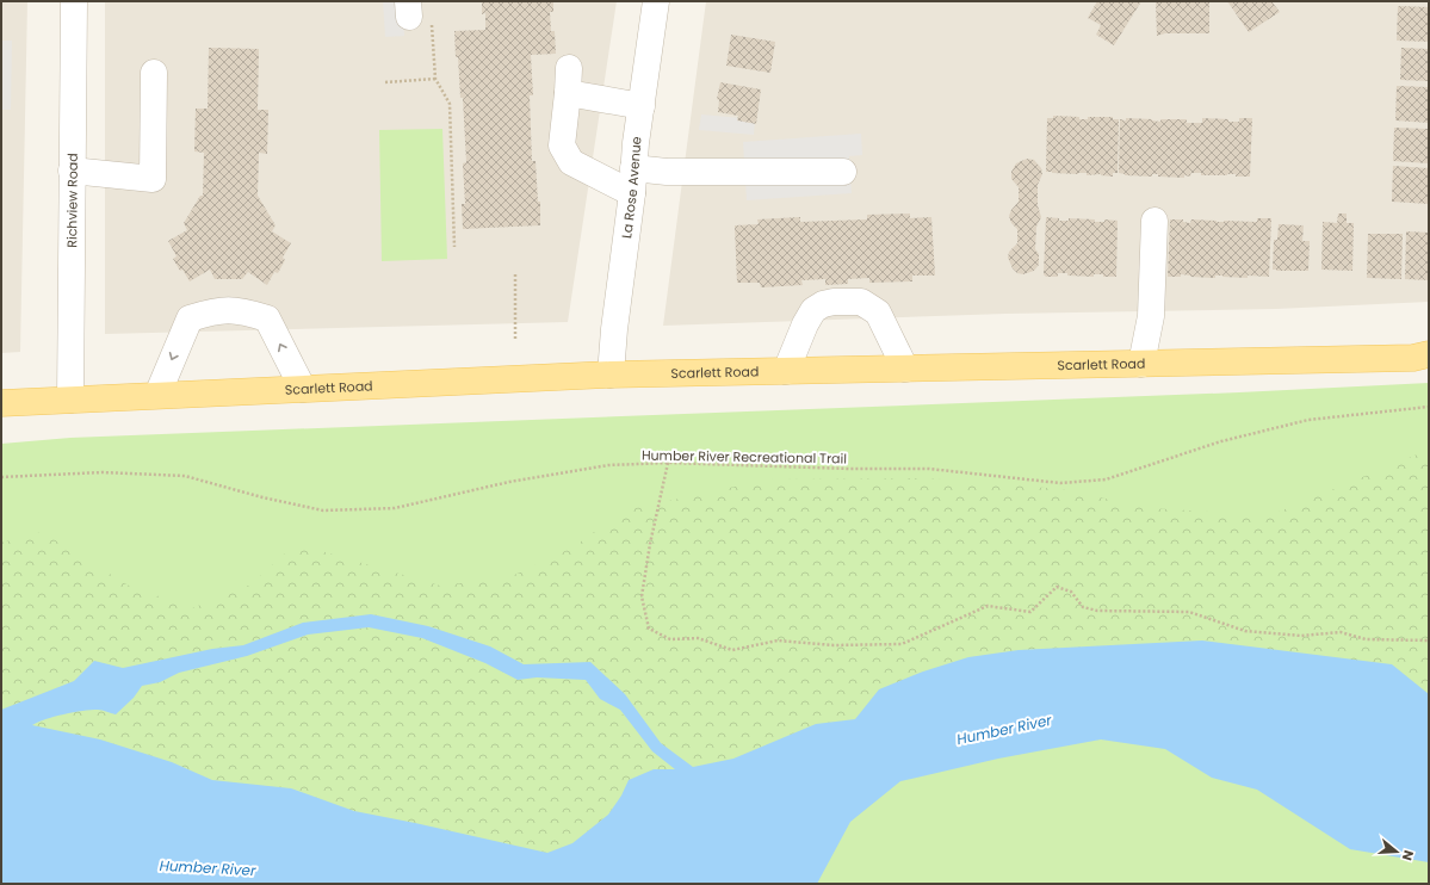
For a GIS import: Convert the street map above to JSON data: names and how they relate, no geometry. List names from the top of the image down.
{
  "streets": {
    "main road": ["Scarlett Road"],
    "street": ["La Rose Avenue", "Richview Road"],
    "path": ["Humber River Recreational Trail"]
  },
  "crossings": [
    ["La Rose Avenue", "Scarlett Road"],
    ["Richview Road", "Scarlett Road"]
  ],
  "water": ["Humber River"],
  "north": "right"
}
